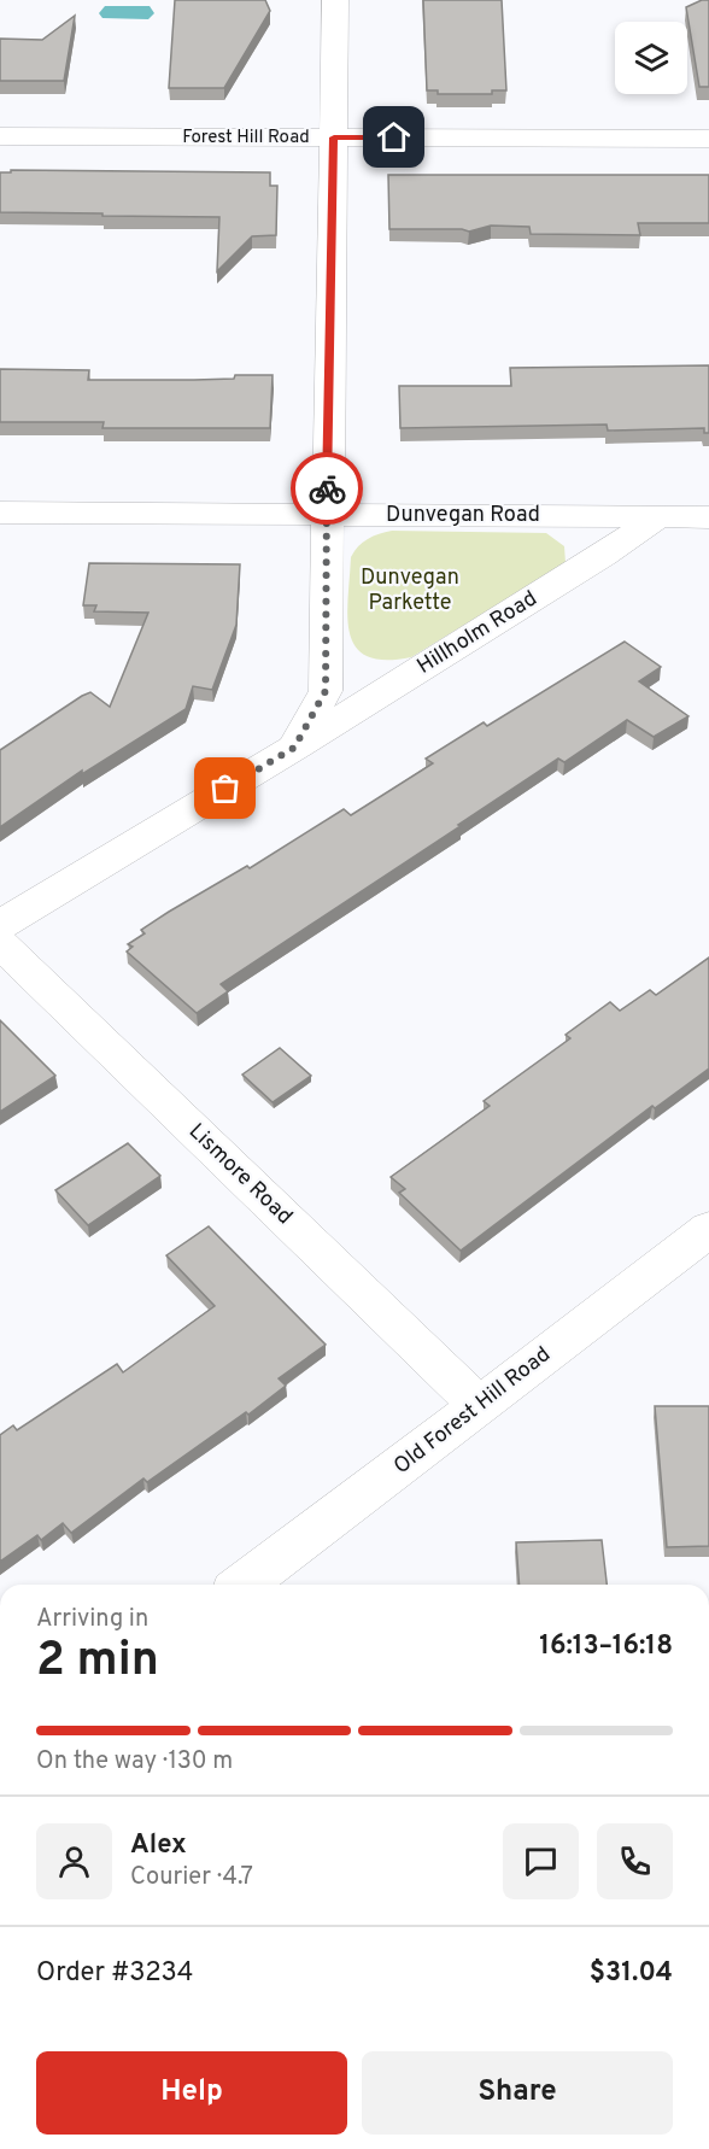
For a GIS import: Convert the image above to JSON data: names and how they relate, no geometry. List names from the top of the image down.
{
  "streets": {
    "street": [
      "Forest Hill Road",
      "Dunvegan Road",
      "Hillholm Road",
      "Lismore Road",
      "Old Forest Hill Road"
    ]
  },
  "crossings": [
    ["Forest Hill Road", "Hillholm Road"],
    ["Dunvegan Road", "Hillholm Road"],
    ["Lismore Road", "Old Forest Hill Road"]
  ],
  "parks": ["Dunvegan Parkette"],
  "page": {
    "heading": ["2 min", "Arriving in", "16:13–16:18"],
    "panel": [
      "Alex",
      "Courier · 4.7",
      "Order #3234",
      "$31.04"
    ],
    "bar": "On the way · 130 m",
    "buttons": ["Help", "Share"]
  }
}
